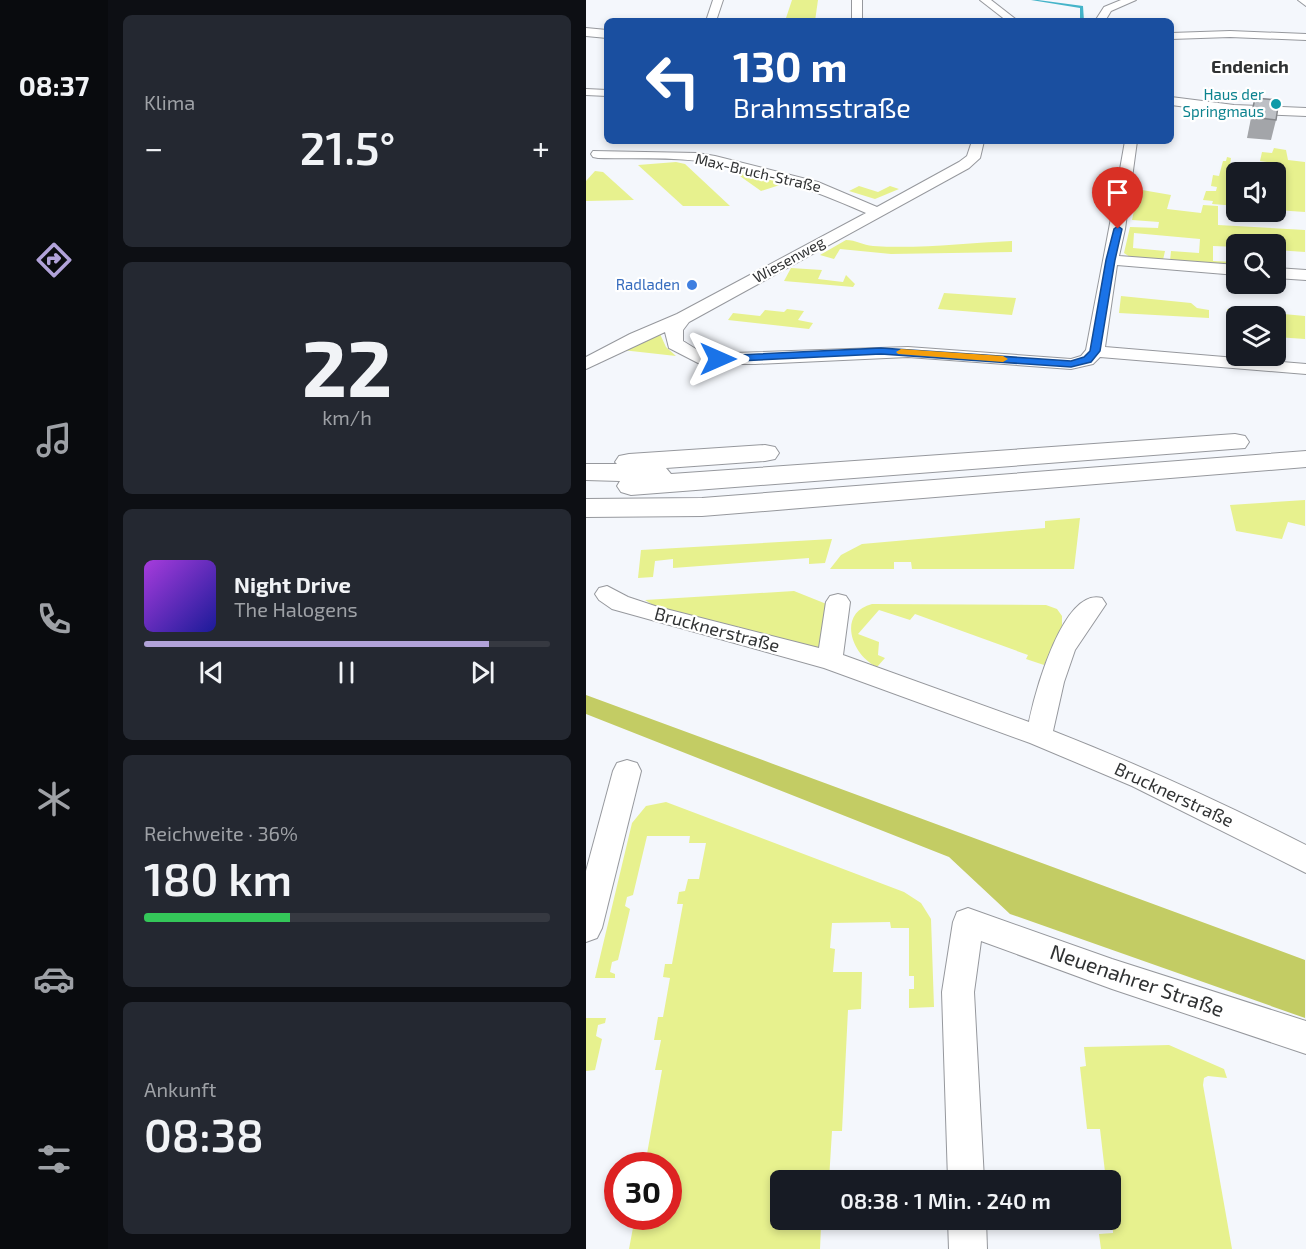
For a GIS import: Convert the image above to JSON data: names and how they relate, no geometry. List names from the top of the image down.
{
  "streets": {
    "street": [
      "Max-Bruch-Straße",
      "Wiesenweg",
      "Brucknerstraße",
      "Neuenahrer Straße"
    ]
  },
  "crossings": [
    ["Max-Bruch-Straße", "Wiesenweg"]
  ],
  "districts": ["Endenich"],
  "places": ["Haus der Springmaus", "Radladen"],
  "page": {
    "tabs": "08:37",
    "tile": [
      "Klima",
      ["22", "km/h"],
      ["Reichweite · 36%", "180 km"],
      ["Ankunft", "08:38"]
    ],
    "turn": ["130 m", "Brahmsstraße"],
    "heat": ["−", "21.5°", "+"],
    "song": ["Night Drive", "The Halogens"],
    "limit": "30",
    "trip": "08:38 · 1 Min. · 240 m"
  }
}
